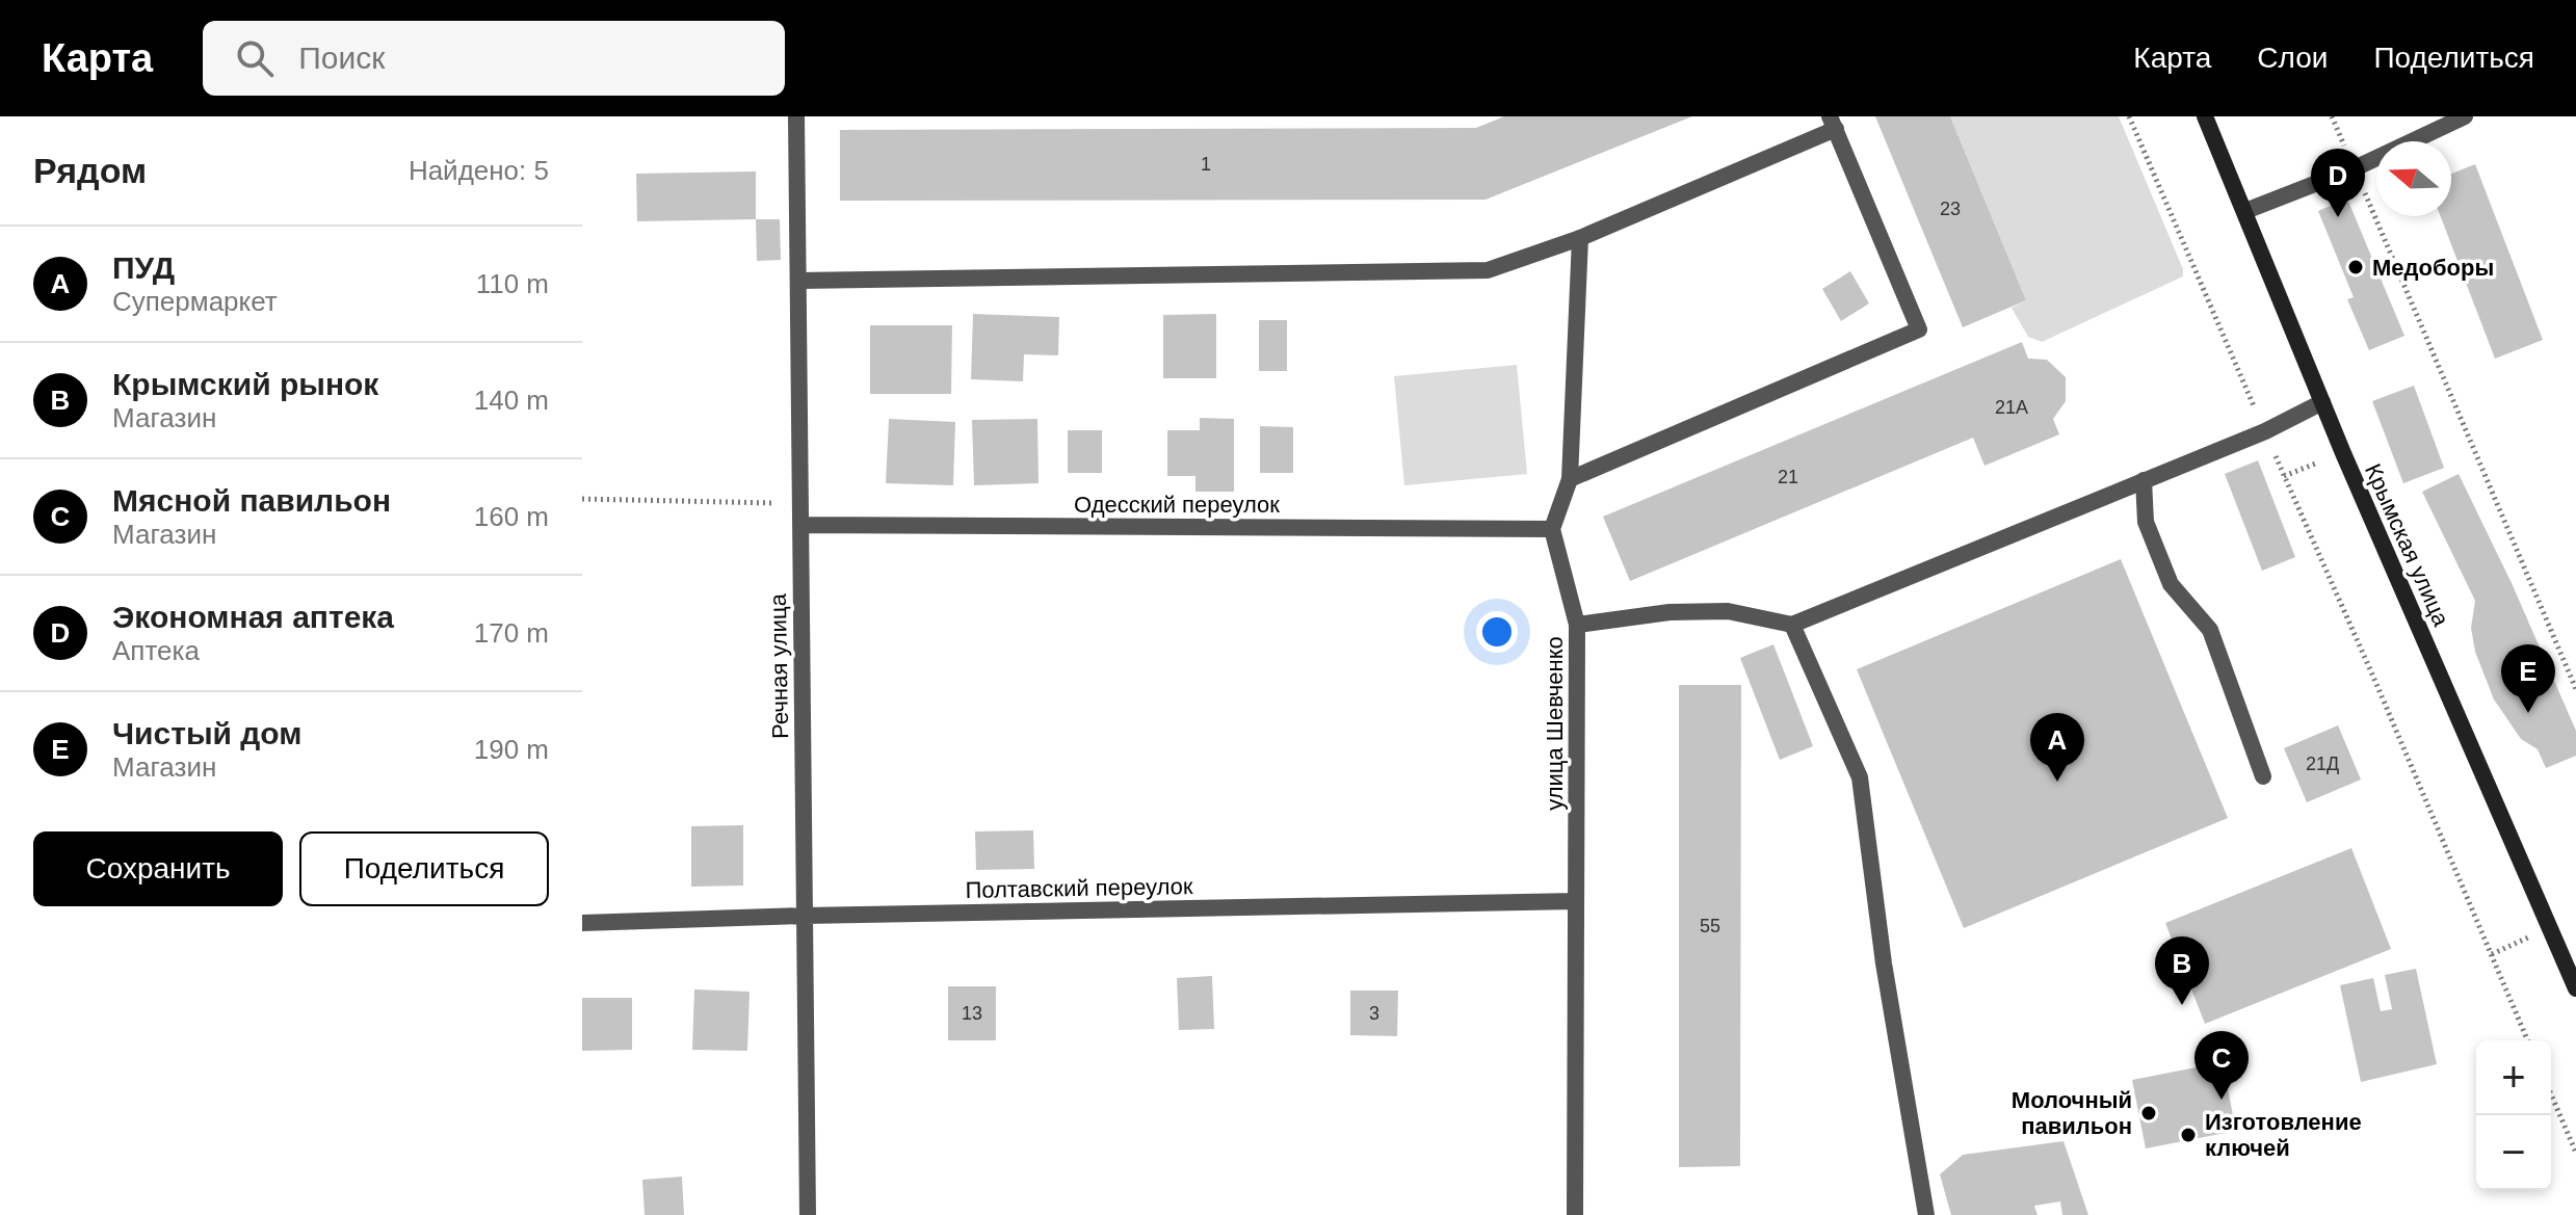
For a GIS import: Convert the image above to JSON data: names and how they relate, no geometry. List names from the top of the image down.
{
  "streets": {
    "main road": ["Крымская улица"],
    "street": [
      "Одесский переулок",
      "Речная улица",
      "улица Шевченко",
      "Полтавский переулок"
    ]
  },
  "crossings": [
    ["Одесский переулок", "Речная улица"],
    ["Одесский переулок", "улица Шевченко"],
    ["Речная улица", "Полтавский переулок"],
    ["улица Шевченко", "Полтавский переулок"]
  ],
  "places": ["Медоборы", "Молочный павильон", "Изготовление ключей"],
  "house_numbers": [
    "1",
    "23",
    "21А",
    "21",
    "21Д",
    "55",
    "13",
    "3"
  ],
  "north": "left",
  "page": {
    "header": "Карта",
    "search": "Поиск",
    "nav": ["Карта", "Слои", "Поделиться"],
    "heading": ["Рядом", "Найдено: 5"],
    "pins": [
      "D",
      "E",
      "A",
      "B",
      "C"
    ],
    "list": [
      {
        "mark": "A",
        "name": "ПУД",
        "note": "Супермаркет",
        "value": "110 m"
      },
      {
        "mark": "B",
        "name": "Крымский рынок",
        "note": "Магазин",
        "value": "140 m"
      },
      {
        "mark": "C",
        "name": "Мясной павильон",
        "note": "Магазин",
        "value": "160 m"
      },
      {
        "mark": "D",
        "name": "Экономная аптека",
        "note": "Аптека",
        "value": "170 m"
      },
      {
        "mark": "E",
        "name": "Чистый дом",
        "note": "Магазин",
        "value": "190 m"
      }
    ],
    "buttons": ["Сохранить", "Поделиться"],
    "map_buttons": ["+", "−"]
  }
}
